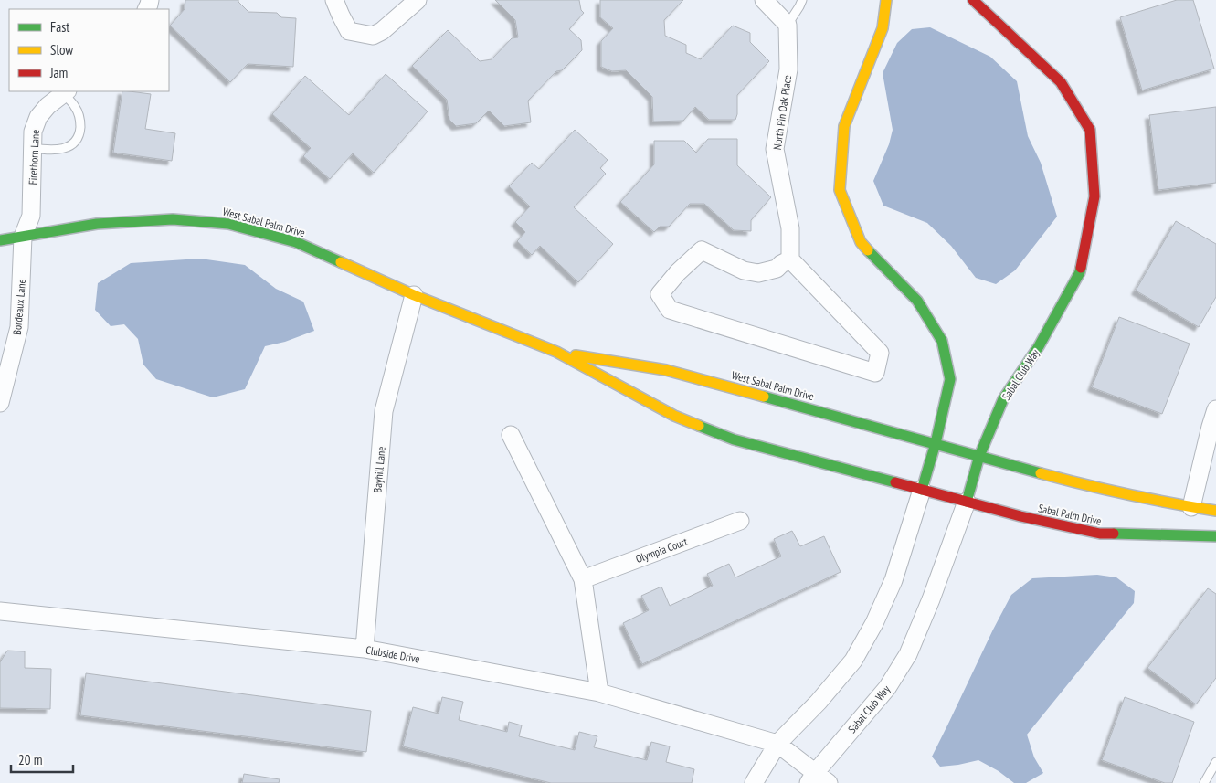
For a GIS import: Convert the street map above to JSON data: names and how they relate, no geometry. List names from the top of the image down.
{
  "streets": {
    "street": [
      "North Pin Oak Place",
      "Firethorn Lane",
      "West Sabal Palm Drive",
      "Bordeaux Lane",
      "Sabal Club Way",
      "Bayhill Lane",
      "Sabal Palm Drive",
      "Olympia Court",
      "Clubside Drive"
    ]
  },
  "crossings": [
    ["Firethorn Lane", "West Sabal Palm Drive"],
    ["Firethorn Lane", "Bordeaux Lane"],
    ["West Sabal Palm Drive", "Bordeaux Lane"],
    ["West Sabal Palm Drive", "Sabal Club Way"],
    ["West Sabal Palm Drive", "Bayhill Lane"],
    ["West Sabal Palm Drive", "Sabal Palm Drive"],
    ["Sabal Club Way", "Sabal Palm Drive"],
    ["Bayhill Lane", "Clubside Drive"]
  ],
  "legend": ["Fast", "Slow", "Jam"],
  "scale_bar": "20 m"
}
